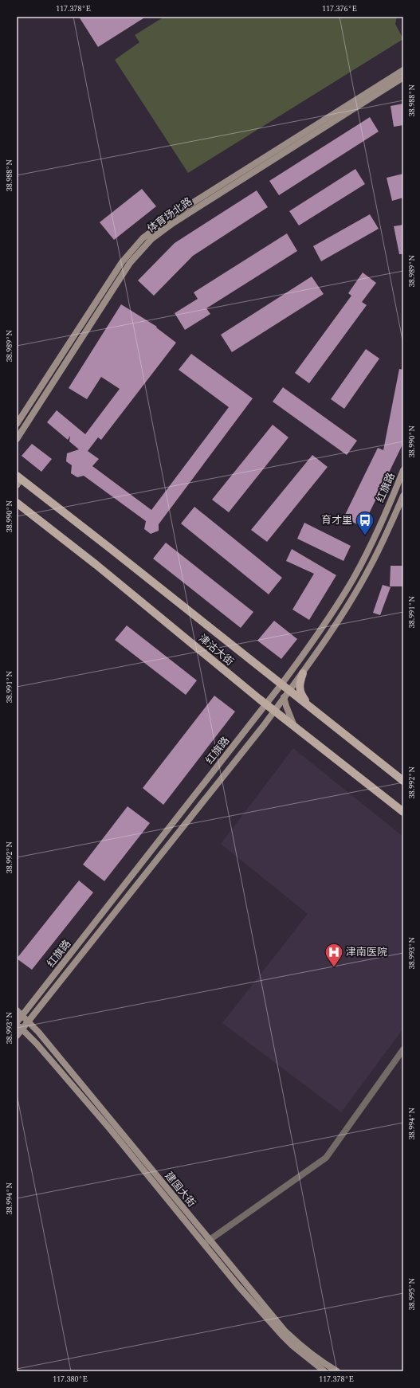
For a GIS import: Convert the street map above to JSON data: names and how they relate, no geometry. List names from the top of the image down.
{
  "streets": {
    "main road": [
      "体育场北路",
      "红旗路",
      "津沽大街",
      "建国大街"
    ]
  },
  "crossings": [
    ["红旗路", "津沽大街"],
    ["红旗路", "建国大街"]
  ],
  "places": {
    "bus stop": ["育才里"],
    "hospital": ["津南医院"]
  },
  "coordinates": [
    "117.378°E",
    "117.376°E",
    "38.988°N",
    "38.989°N",
    "38.990°N",
    "38.991°N",
    "38.992°N",
    "38.993°N",
    "38.994°N",
    "38.995°N",
    "117.380°E"
  ]
}
